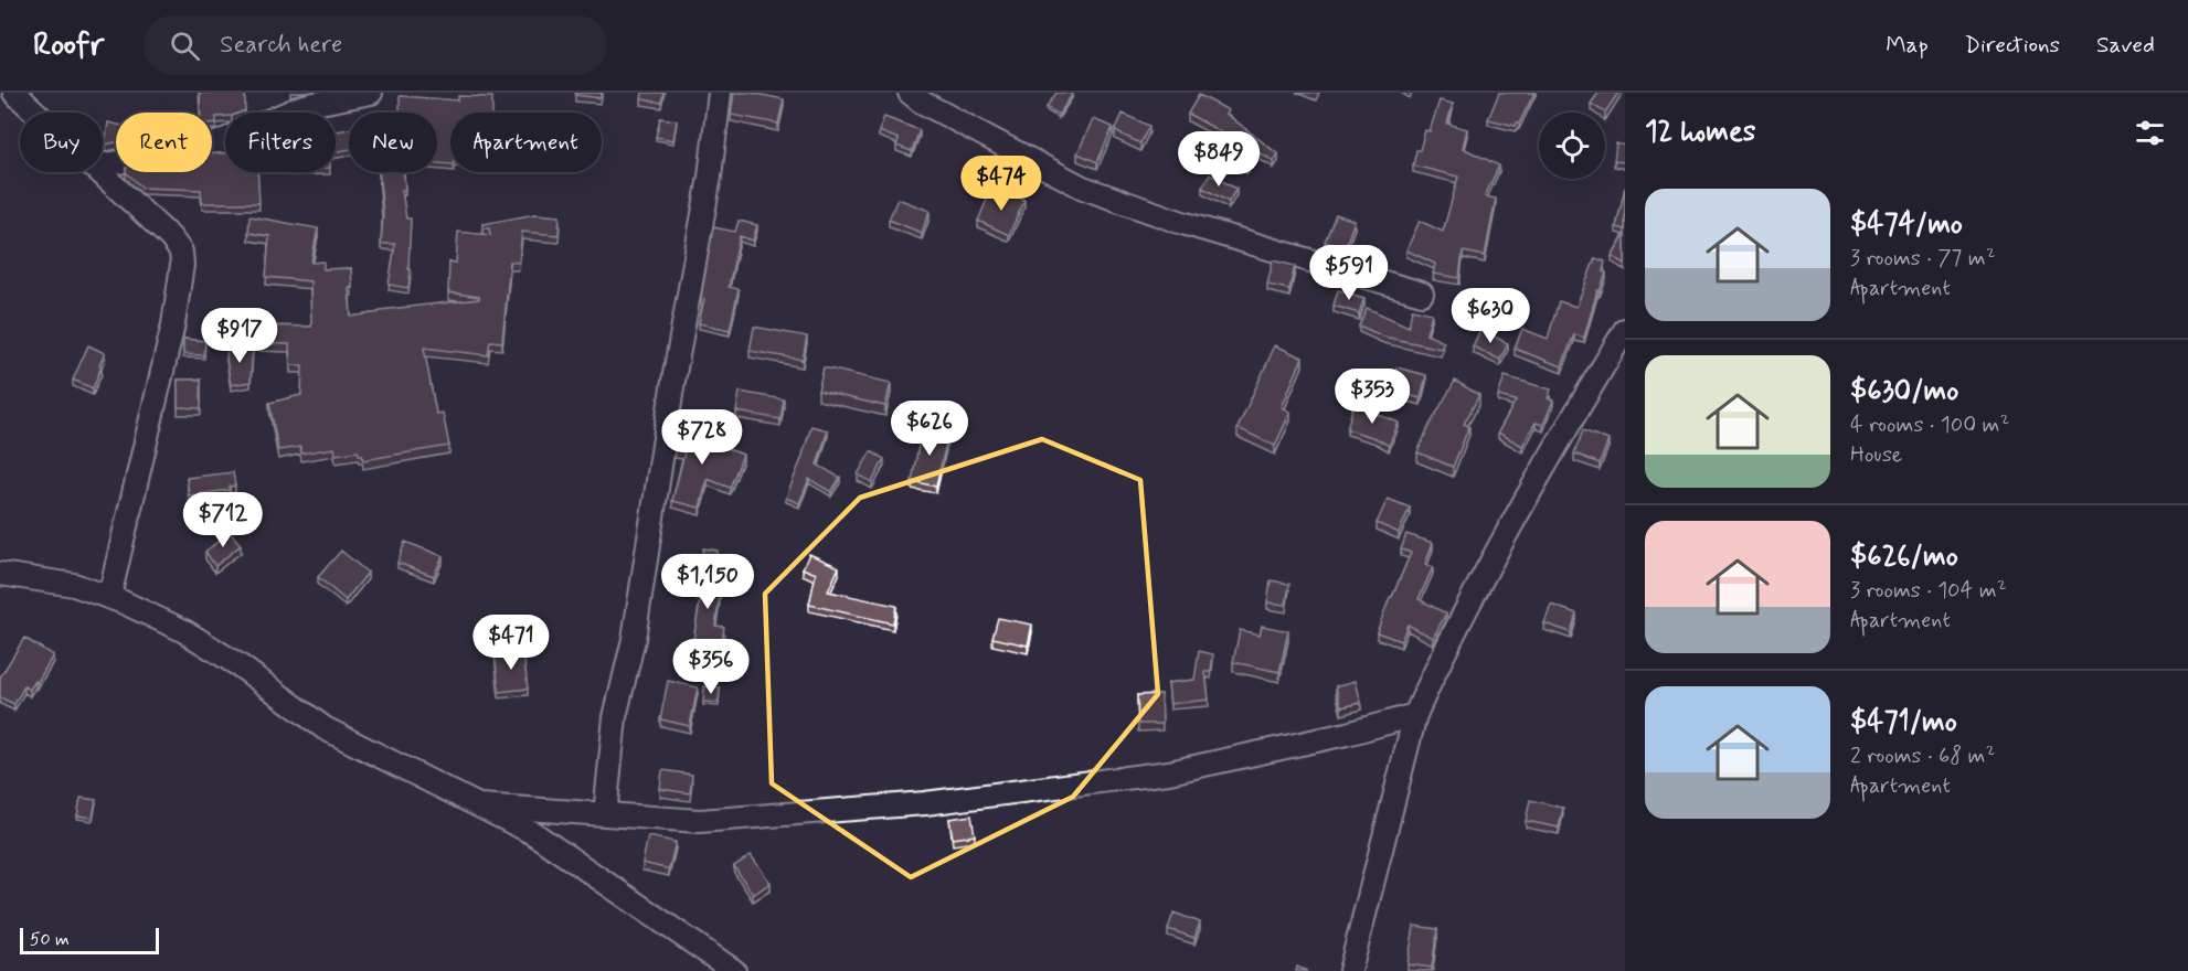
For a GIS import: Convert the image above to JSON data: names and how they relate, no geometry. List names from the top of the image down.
{
  "scale_bar": "50 m",
  "page": {
    "header": "Roofr",
    "search": "Search here",
    "nav": ["Map", "Directions", "Saved"],
    "heading": "12 homes",
    "chip": [
      "Buy",
      "Rent",
      "Filters",
      "New",
      "Apartment"
    ],
    "price": [
      "$849",
      "$474",
      "$591",
      "$630",
      "$917",
      "$353",
      "$626",
      "$728",
      "$712",
      "$1,150",
      "$471",
      "$356"
    ],
    "list": [
      {
        "name": "$474/mo",
        "note": "3 rooms · 77 m² · Apartment"
      },
      {
        "name": "$630/mo",
        "note": "4 rooms · 100 m² · House"
      },
      {
        "name": "$626/mo",
        "note": "3 rooms · 104 m² · Apartment"
      },
      {
        "name": "$471/mo",
        "note": "2 rooms · 68 m² · Apartment"
      }
    ],
    "scale": "50 m"
  }
}
